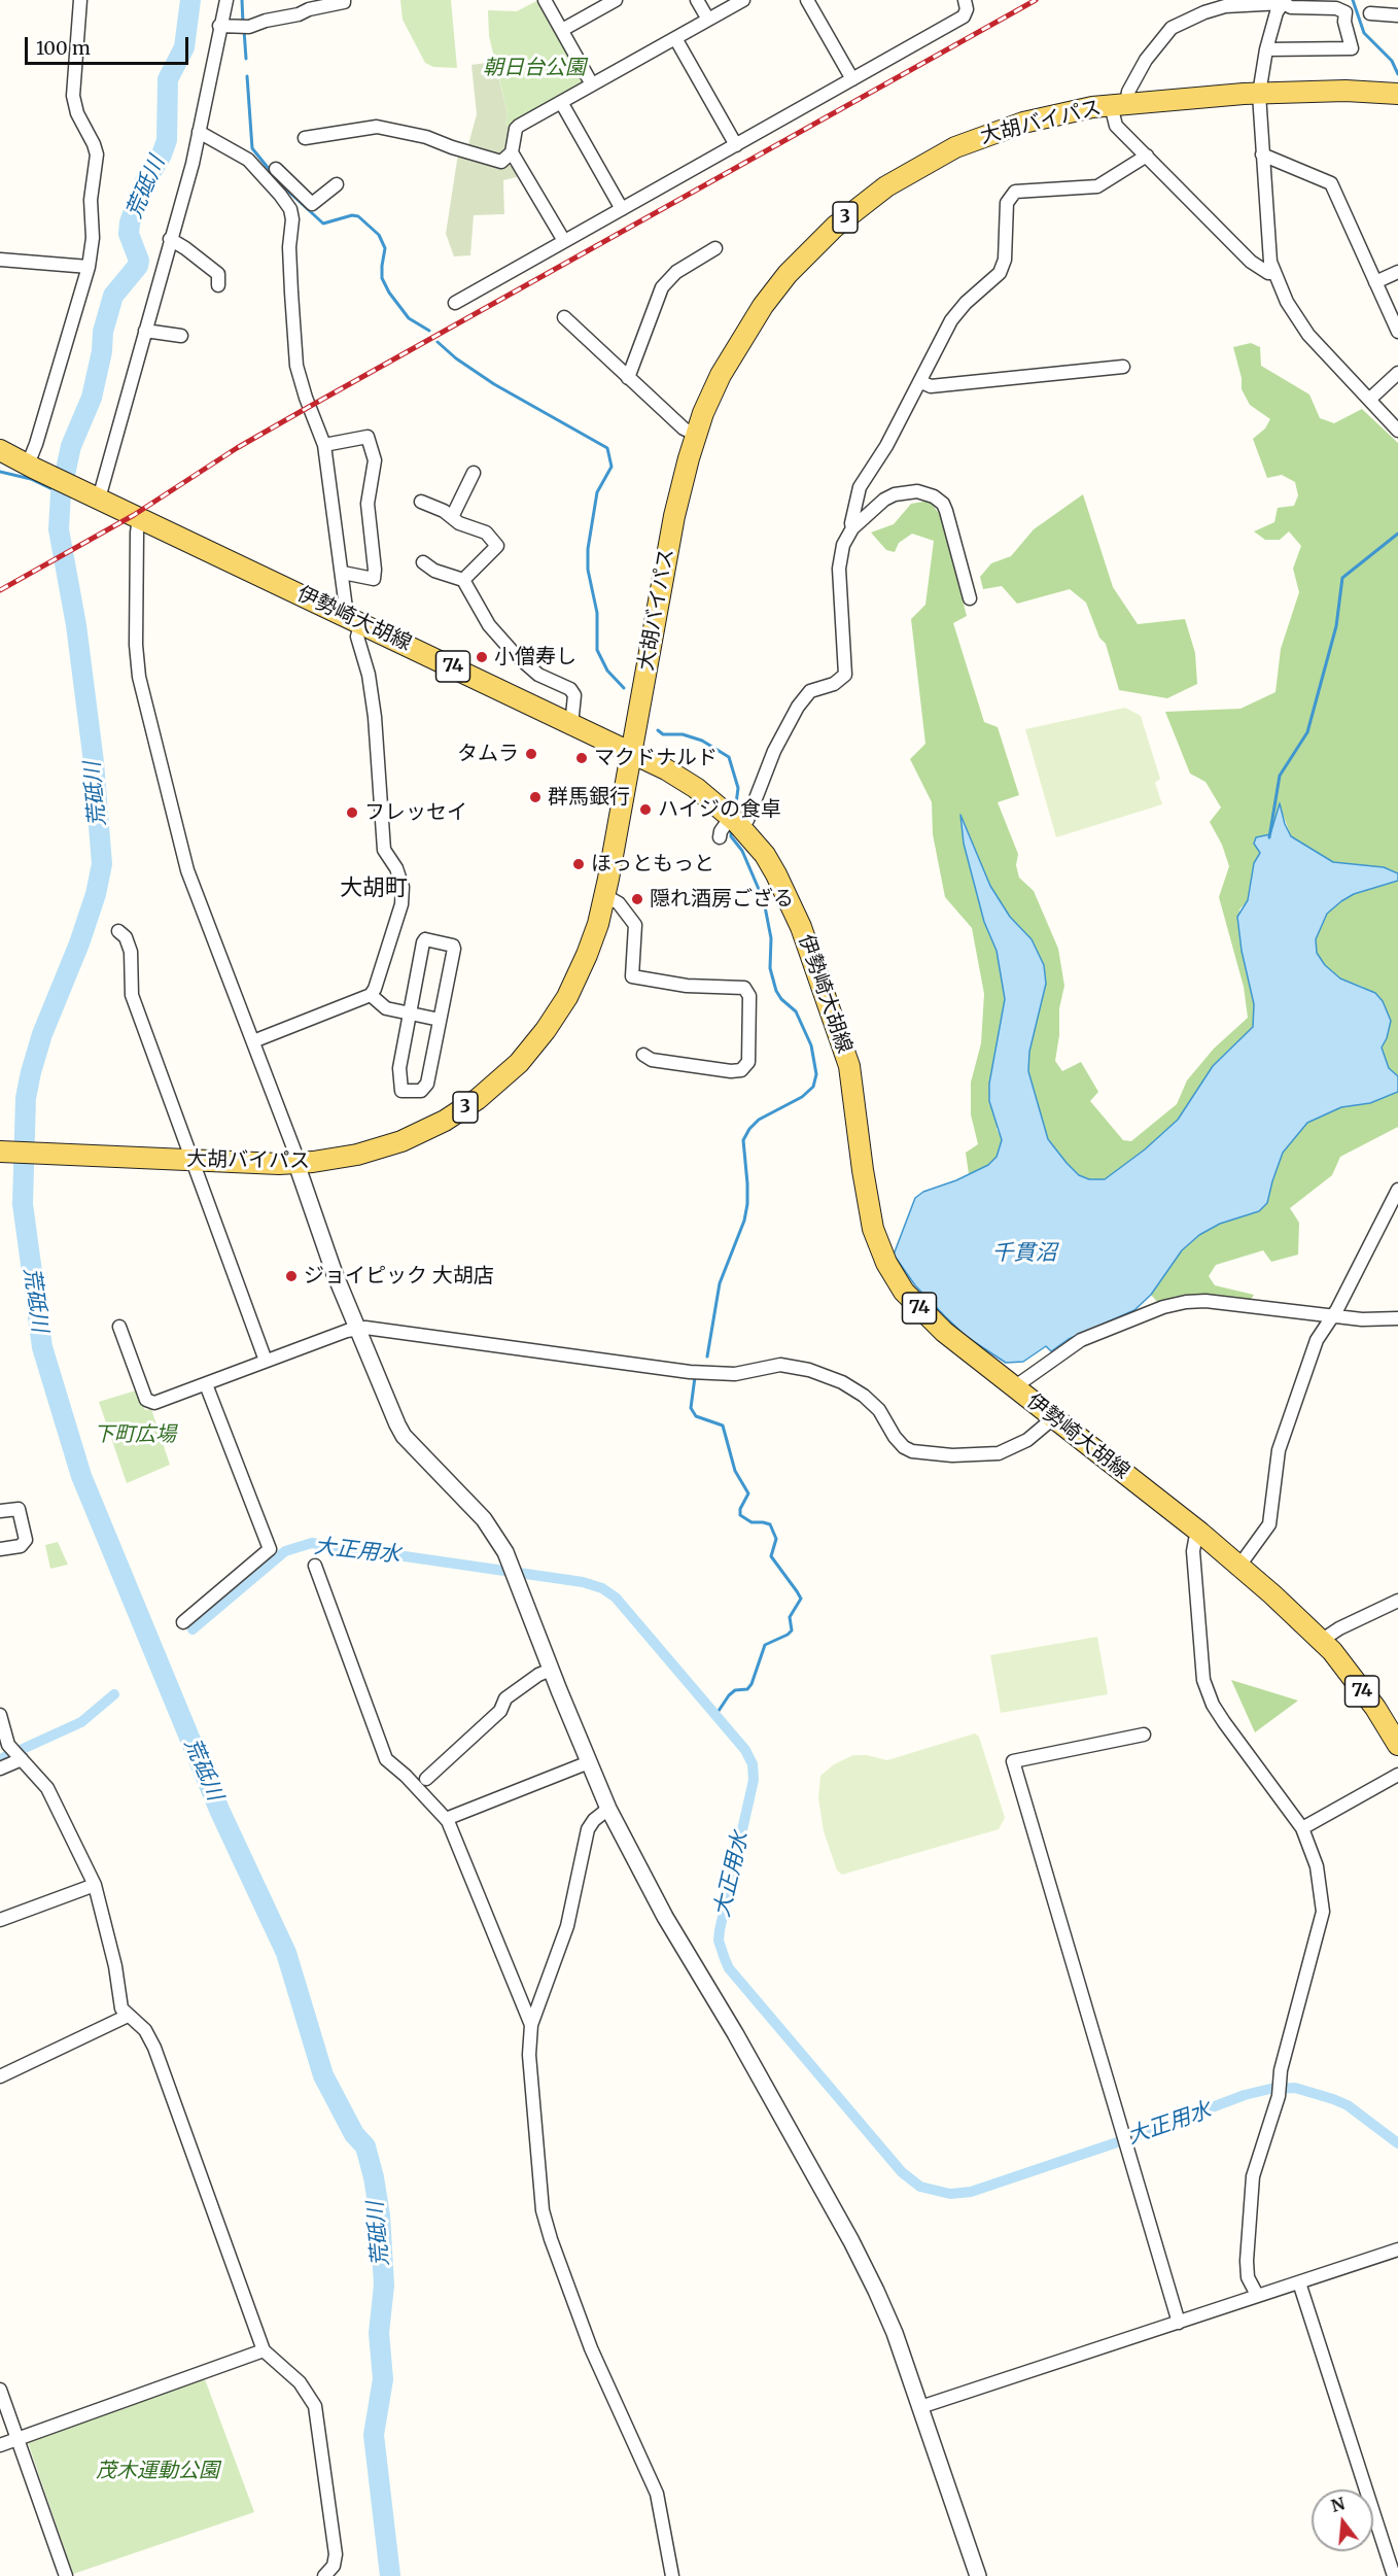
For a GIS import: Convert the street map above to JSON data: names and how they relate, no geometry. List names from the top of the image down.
{
  "streets": {
    "main road": [
      "大胡バイパス",
      "3",
      "伊勢崎大胡線",
      "74"
    ]
  },
  "crossings": [
    ["大胡バイパス", "伊勢崎大胡線"]
  ],
  "districts": ["大胡町"],
  "water": ["荒砥川", "千貫沼", "大正用水"],
  "parks": ["朝日台公園", "下町広場", "茂木運動公園"],
  "places": [
    "小僧寿し",
    "タムラ",
    "マクドナルド",
    "群馬銀行",
    "ハイジの食卓",
    "フレッセイ",
    "ほっともっと",
    "隠れ酒房ござる",
    "ジョイピック 大胡店"
  ],
  "scale_bar": "100 m",
  "north": "top"
}
